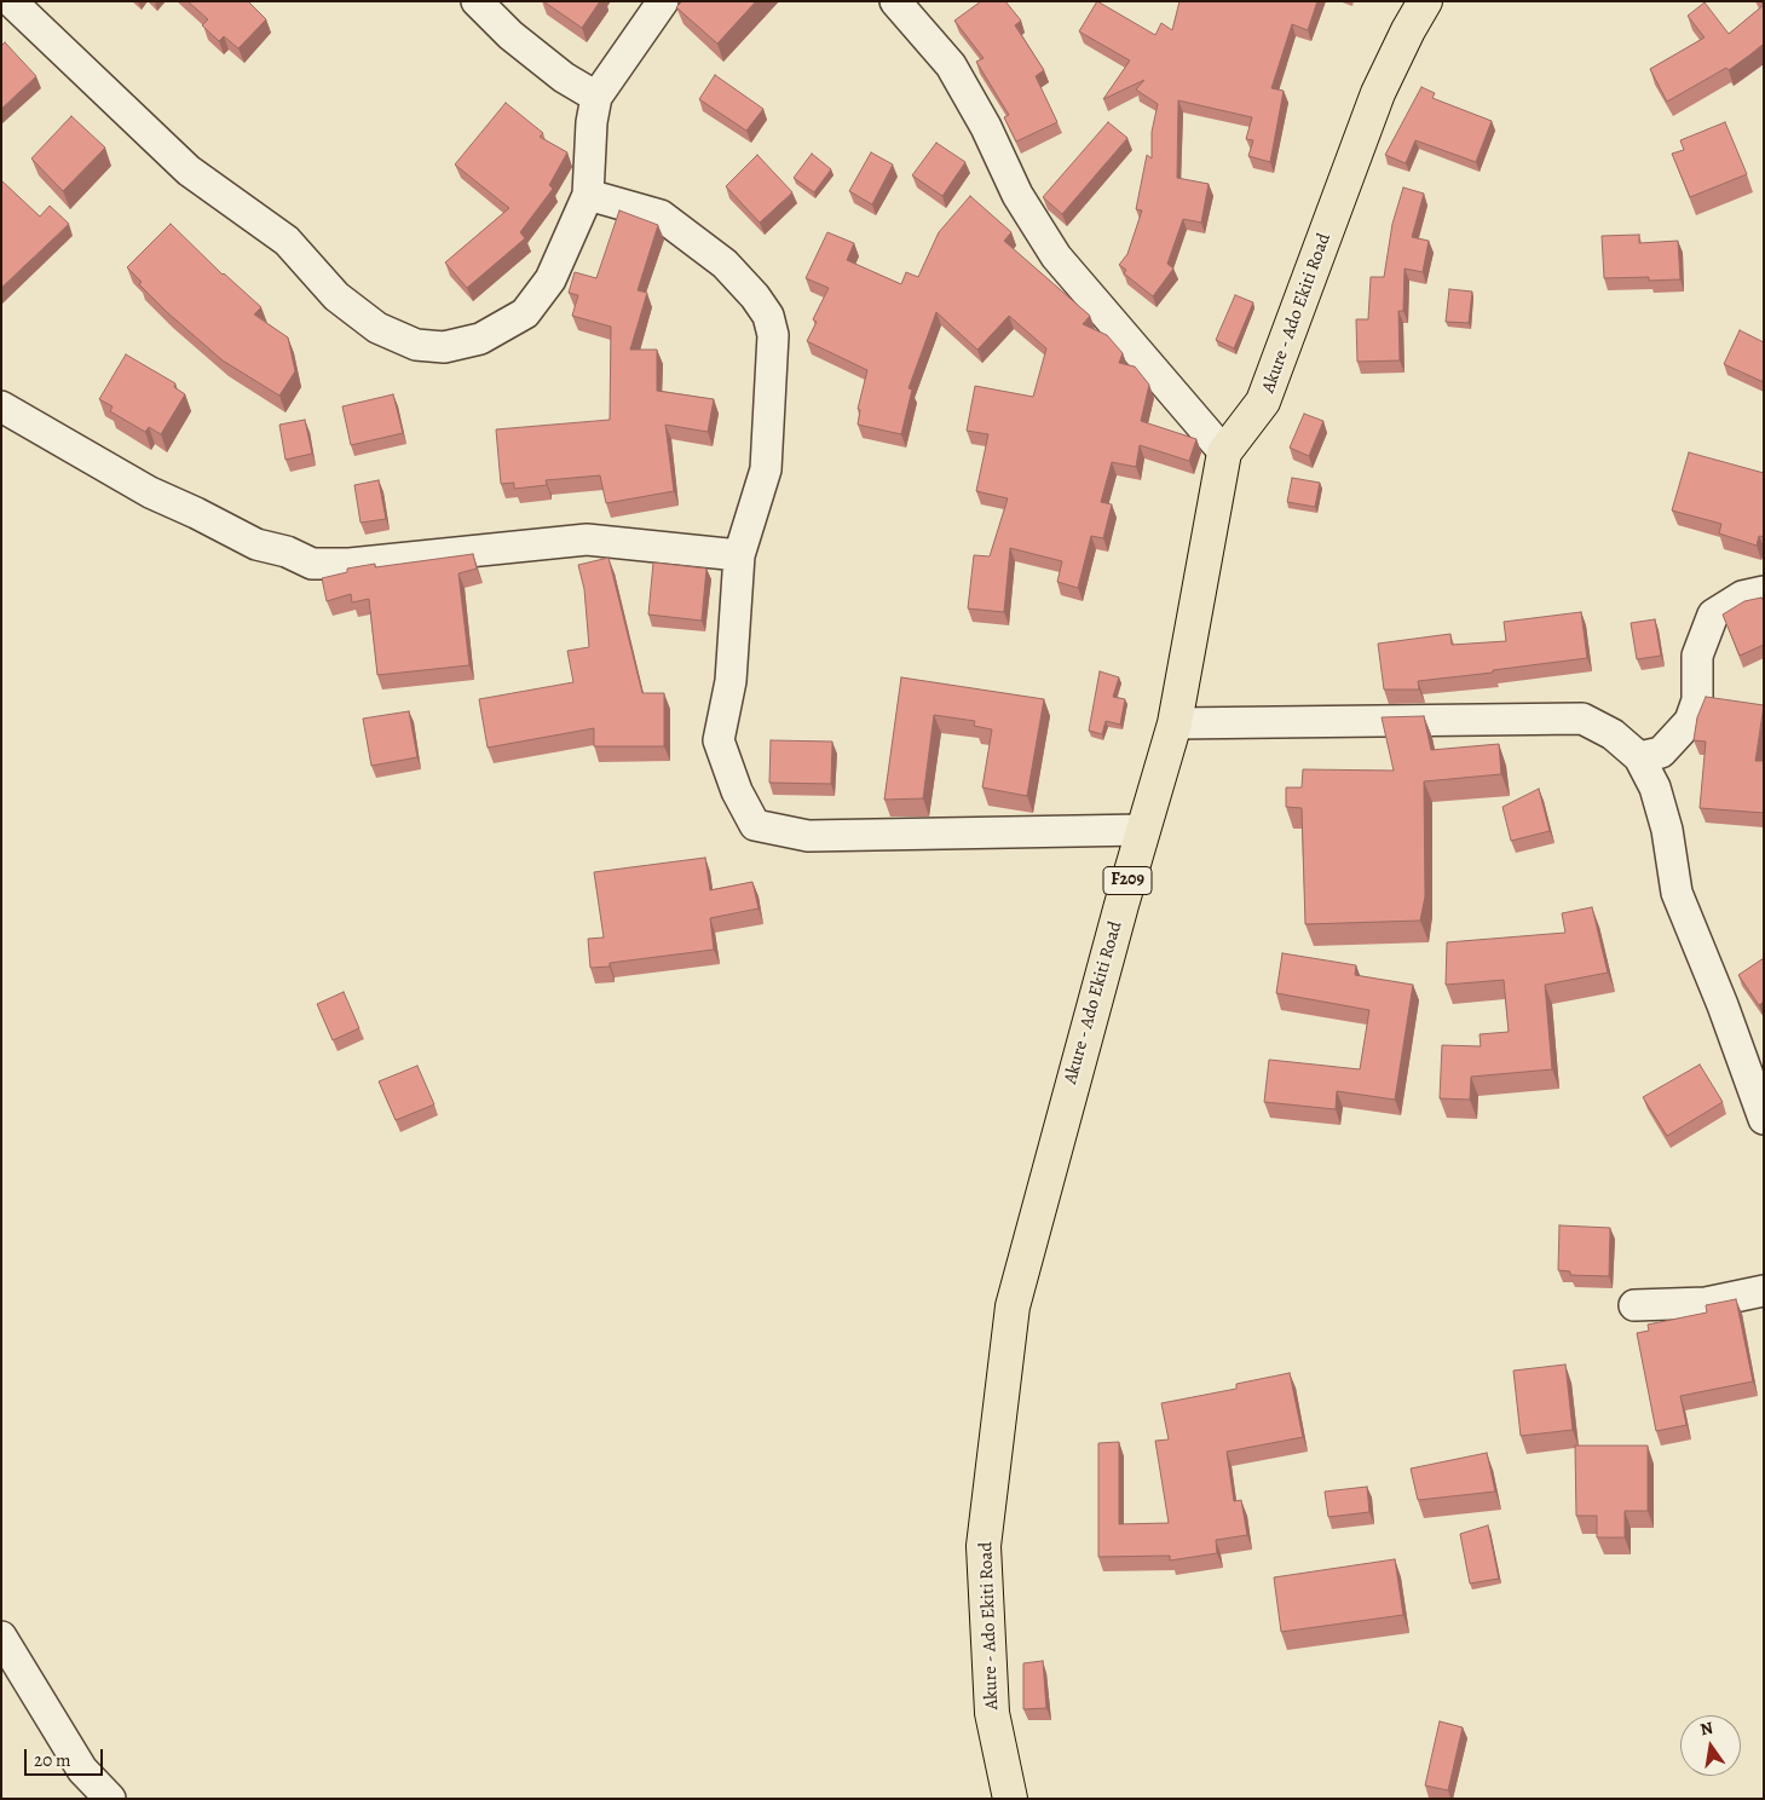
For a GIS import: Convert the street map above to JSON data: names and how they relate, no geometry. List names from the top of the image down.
{
  "streets": {
    "main road": ["Akure - Ado Ekiti Road", "F209"]
  },
  "scale_bar": "20 m",
  "north": "top"
}
